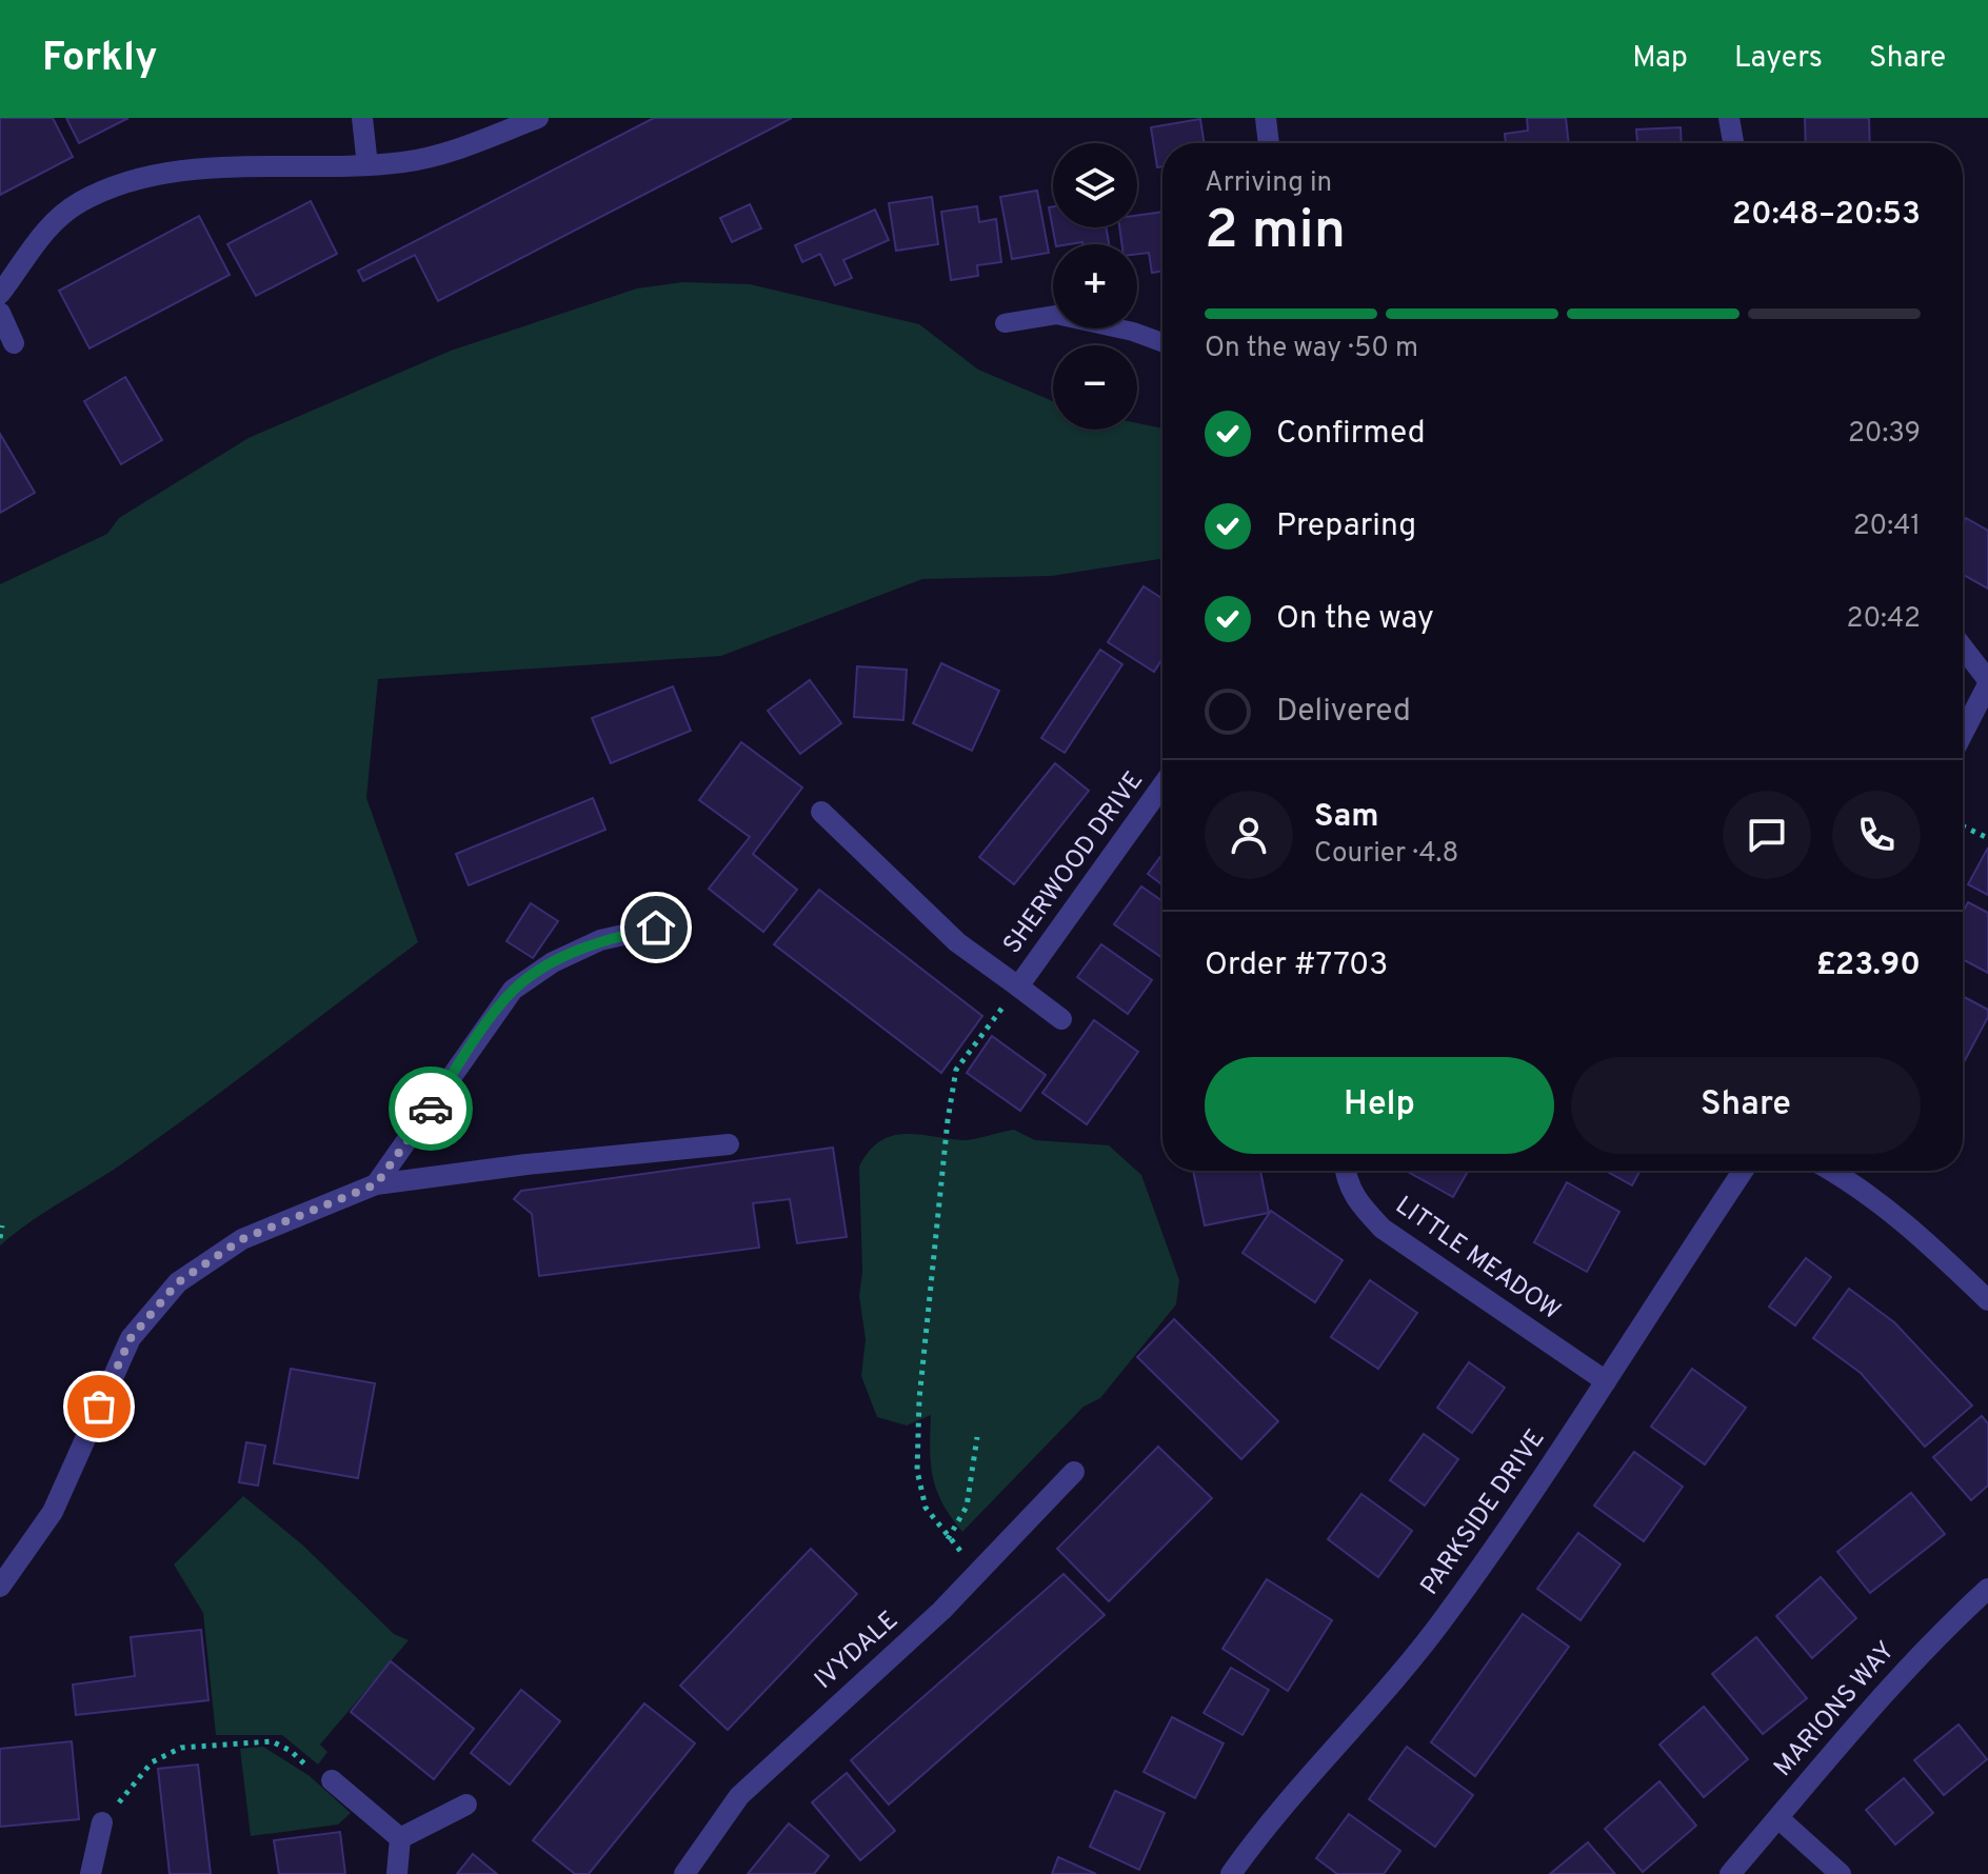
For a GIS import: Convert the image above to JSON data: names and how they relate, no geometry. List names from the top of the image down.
{
  "streets": {
    "street": [
      "SHERWOOD DRIVE",
      "LITTLE MEADOW",
      "PARKSIDE DRIVE",
      "IVYDALE",
      "MARIONS WAY"
    ]
  },
  "crossings": [
    ["LITTLE MEADOW", "PARKSIDE DRIVE"]
  ],
  "page": {
    "header": "Forkly",
    "nav": ["Map", "Layers", "Share"],
    "map_buttons": ["+", "−"],
    "heading": ["2 min", "Arriving in", "20:48–20:53"],
    "panel": [
      "Sam",
      "Courier · 4.8",
      "Order #7703",
      "£23.90"
    ],
    "bar": "On the way · 50 m",
    "list": [
      ["Confirmed", "20:39"],
      ["Preparing", "20:41"],
      ["On the way", "20:42"],
      "Delivered"
    ],
    "buttons": ["Help", "Share"]
  }
}
